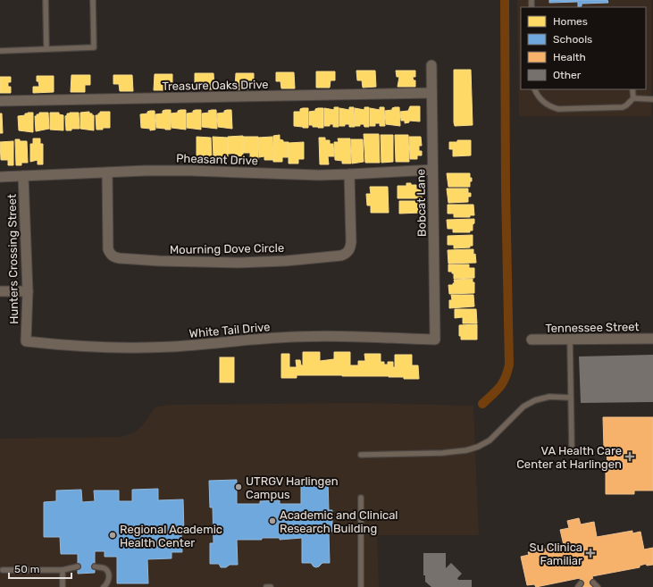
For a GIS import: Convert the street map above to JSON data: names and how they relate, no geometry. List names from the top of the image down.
{
  "streets": {
    "street": [
      "Treasure Oaks Drive",
      "Pheasant Drive",
      "Bobcat Lane",
      "Mourning Dove Circle",
      "Hunters Crossing Street",
      "Tennessee Street",
      "White Tail Drive"
    ]
  },
  "crossings": [
    ["Treasure Oaks Drive", "Bobcat Lane"],
    ["Pheasant Drive", "Bobcat Lane"],
    ["Pheasant Drive", "Mourning Dove Circle"],
    ["Pheasant Drive", "Hunters Crossing Street"],
    ["Bobcat Lane", "White Tail Drive"],
    ["Hunters Crossing Street", "White Tail Drive"]
  ],
  "places": {
    "health": ["VA Health Care Center at Harlingen", "Su Clinica Familiar"],
    "other": ["UTRGV Harlingen Campus", "Academic and Clinical Research Building", "Regional Academic Health Center"]
  },
  "legend": [
    "Homes",
    "Schools",
    "Health",
    "Other"
  ],
  "scale_bar": "50 m"
}
